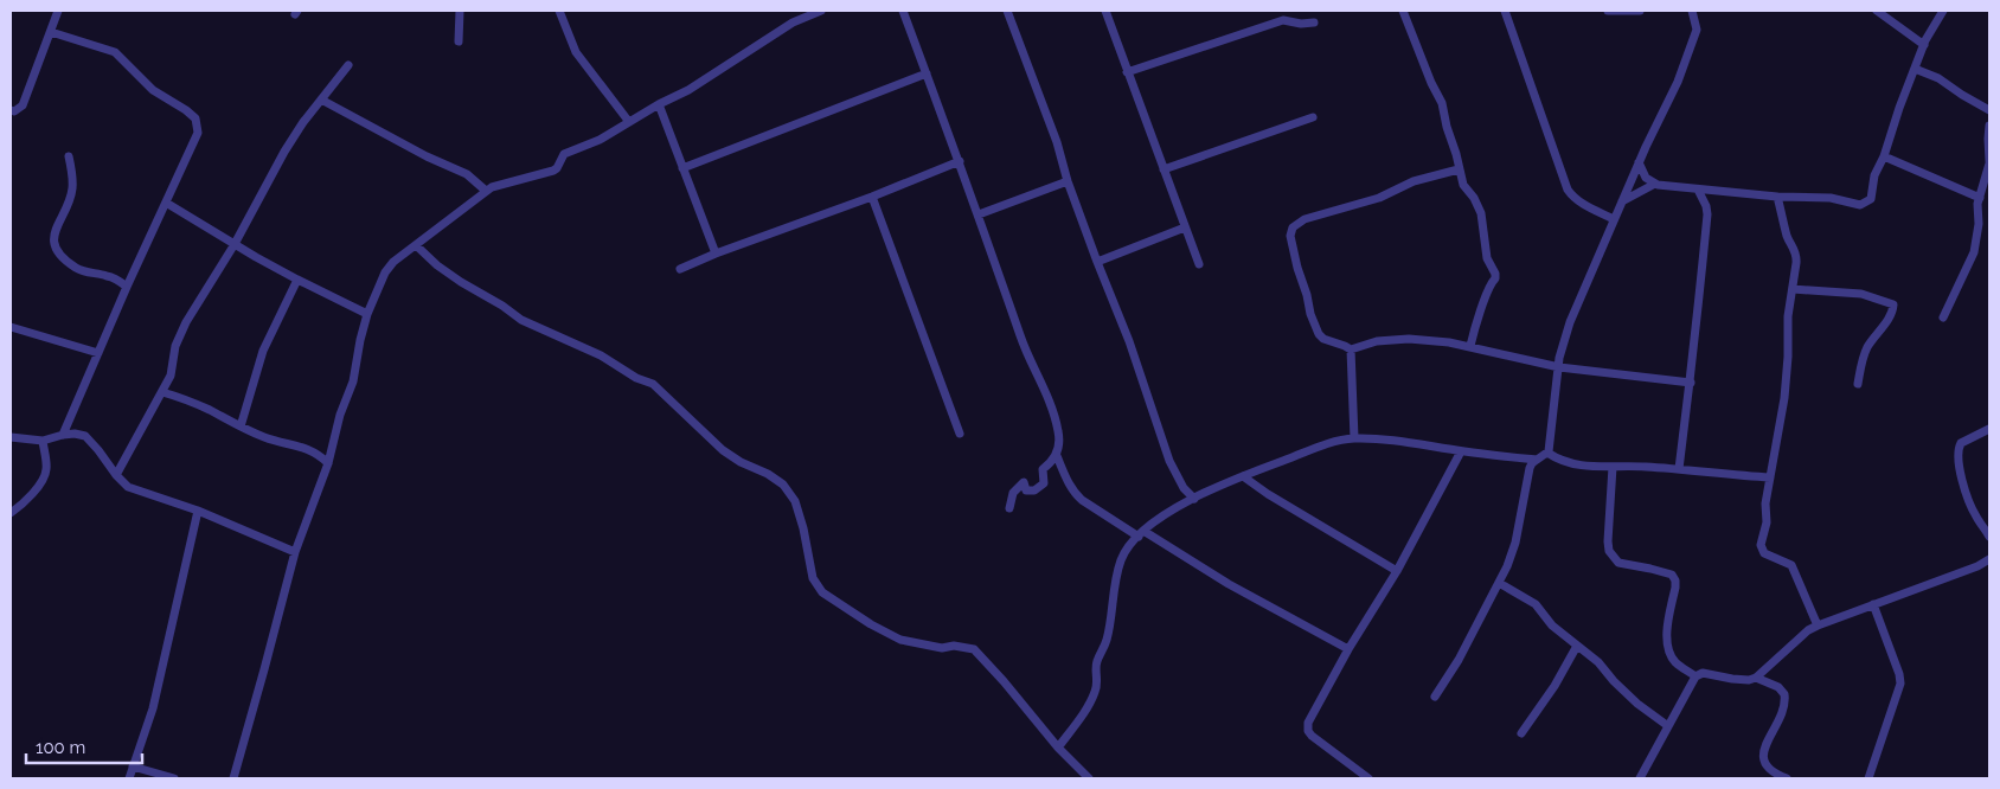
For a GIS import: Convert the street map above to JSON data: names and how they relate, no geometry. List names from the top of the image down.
{
  "scale_bar": "100 m"
}
